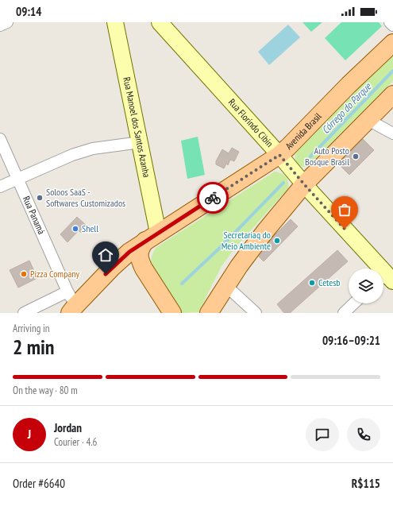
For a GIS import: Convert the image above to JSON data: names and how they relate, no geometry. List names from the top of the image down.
{
  "streets": {
    "main road": ["Rua Florindo Cibin", "Rua Manoel dos Santos Azanha", "Avenida Brasil"],
    "street": ["Rua Panamá"]
  },
  "crossings": [
    ["Rua Florindo Cibin", "Avenida Brasil"],
    ["Rua Manoel dos Santos Azanha", "Avenida Brasil"],
    ["Avenida Brasil", "Rua Panamá"]
  ],
  "water": ["Córrego do Parque"],
  "places": [
    "Auto Posto Bosque Brasil",
    "Soloos SaaS - Softwares Customizados",
    "Shell",
    "Secretariaq do Meio Ambiente",
    "Pizza Company",
    "Cetesb"
  ],
  "page": {
    "status": "09:14",
    "heading": ["2 min", "Arriving in", "09:16–09:21"],
    "panel": [
      "Jordan",
      "Courier · 4.6",
      "Order #6640",
      "R$115"
    ],
    "bar": "On the way · 80 m",
    "round": "J"
  }
}
